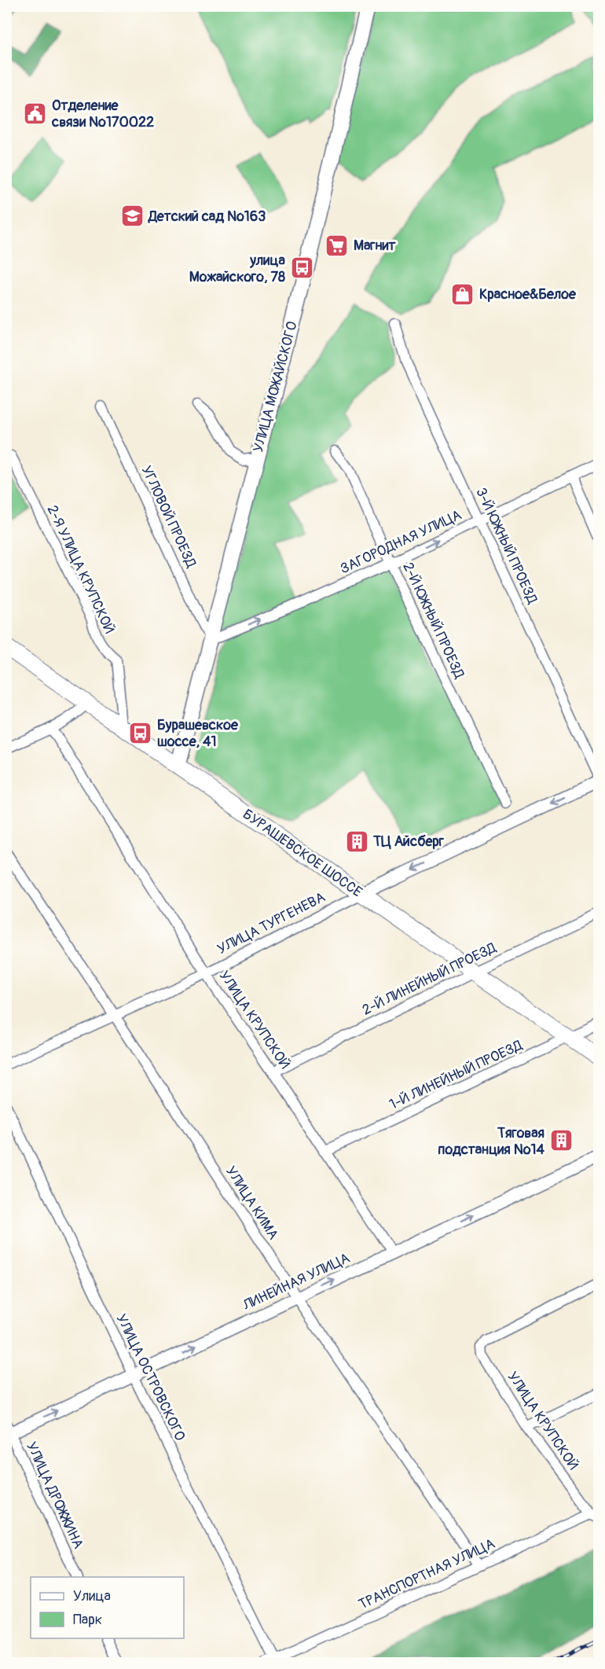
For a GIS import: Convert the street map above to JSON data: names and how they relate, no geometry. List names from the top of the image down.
{
  "streets": {
    "main road": ["УЛИЦА МОЖАЙСКОГО", "БУРАШЕВСКОЕ ШОССЕ"],
    "street": [
      "УГЛОВОЙ ПРОЕЗД",
      "ЗАГОРОДНАЯ УЛИЦА",
      "3-Й ЮЖНЫЙ ПРОЕЗД",
      "2-Я УЛИЦА КРУПСКОЙ",
      "2-Й ЮЖНЫЙ ПРОЕЗД",
      "УЛИЦА ТУРГЕНЕВА",
      "2-Й ЛИНЕЙНЫЙ ПРОЕЗД",
      "УЛИЦА КРУПСКОЙ",
      "1-Й ЛИНЕЙНЫЙ ПРОЕЗД",
      "УЛИЦА КИМА",
      "ЛИНЕЙНАЯ УЛИЦА",
      "УЛИЦА ОСТРОВСКОГО",
      "УЛИЦА ДРОЖЖИНА",
      "ТРАНСПОРТНАЯ УЛИЦА"
    ]
  },
  "crossings": [
    ["УЛИЦА МОЖАЙСКОГО", "УГЛОВОЙ ПРОЕЗД"],
    ["УЛИЦА МОЖАЙСКОГО", "ЗАГОРОДНАЯ УЛИЦА"],
    ["УЛИЦА МОЖАЙСКОГО", "БУРАШЕВСКОЕ ШОССЕ"],
    ["УГЛОВОЙ ПРОЕЗД", "ЗАГОРОДНАЯ УЛИЦА"],
    ["ЗАГОРОДНАЯ УЛИЦА", "3-Й ЮЖНЫЙ ПРОЕЗД"],
    ["ЗАГОРОДНАЯ УЛИЦА", "2-Й ЮЖНЫЙ ПРОЕЗД"],
    ["2-Я УЛИЦА КРУПСКОЙ", "БУРАШЕВСКОЕ ШОССЕ"],
    ["БУРАШЕВСКОЕ ШОССЕ", "УЛИЦА ТУРГЕНЕВА"],
    ["БУРАШЕВСКОЕ ШОССЕ", "2-Й ЛИНЕЙНЫЙ ПРОЕЗД"],
    ["БУРАШЕВСКОЕ ШОССЕ", "1-Й ЛИНЕЙНЫЙ ПРОЕЗД"],
    ["УЛИЦА ТУРГЕНЕВА", "УЛИЦА КРУПСКОЙ"],
    ["УЛИЦА ТУРГЕНЕВА", "УЛИЦА КИМА"],
    ["2-Й ЛИНЕЙНЫЙ ПРОЕЗД", "УЛИЦА КРУПСКОЙ"],
    ["УЛИЦА КРУПСКОЙ", "1-Й ЛИНЕЙНЫЙ ПРОЕЗД"],
    ["УЛИЦА КРУПСКОЙ", "ЛИНЕЙНАЯ УЛИЦА"],
    ["УЛИЦА КРУПСКОЙ", "ТРАНСПОРТНАЯ УЛИЦА"],
    ["УЛИЦА КИМА", "ЛИНЕЙНАЯ УЛИЦА"],
    ["УЛИЦА КИМА", "ТРАНСПОРТНАЯ УЛИЦА"],
    ["ЛИНЕЙНАЯ УЛИЦА", "УЛИЦА ОСТРОВСКОГО"],
    ["ЛИНЕЙНАЯ УЛИЦА", "УЛИЦА ДРОЖЖИНА"],
    ["УЛИЦА ОСТРОВСКОГО", "ТРАНСПОРТНАЯ УЛИЦА"]
  ],
  "one_way": ["ЗАГОРОДНАЯ УЛИЦА", "УЛИЦА ТУРГЕНЕВА", "ЛИНЕЙНАЯ УЛИЦА"],
  "places": {
    "public building": ["Отделение связи №170022"],
    "school or university": ["Детский сад №163"],
    "supermarket": ["Магнит"],
    "bus stop": ["улица Можайского, 78", "Бурашевское шоссе, 41"],
    "shop": ["Красное&Белое"],
    "building": ["ТЦ Айсберг", "Тяговая подстанция №14"]
  },
  "legend": ["Улица", "Парк"]
}
